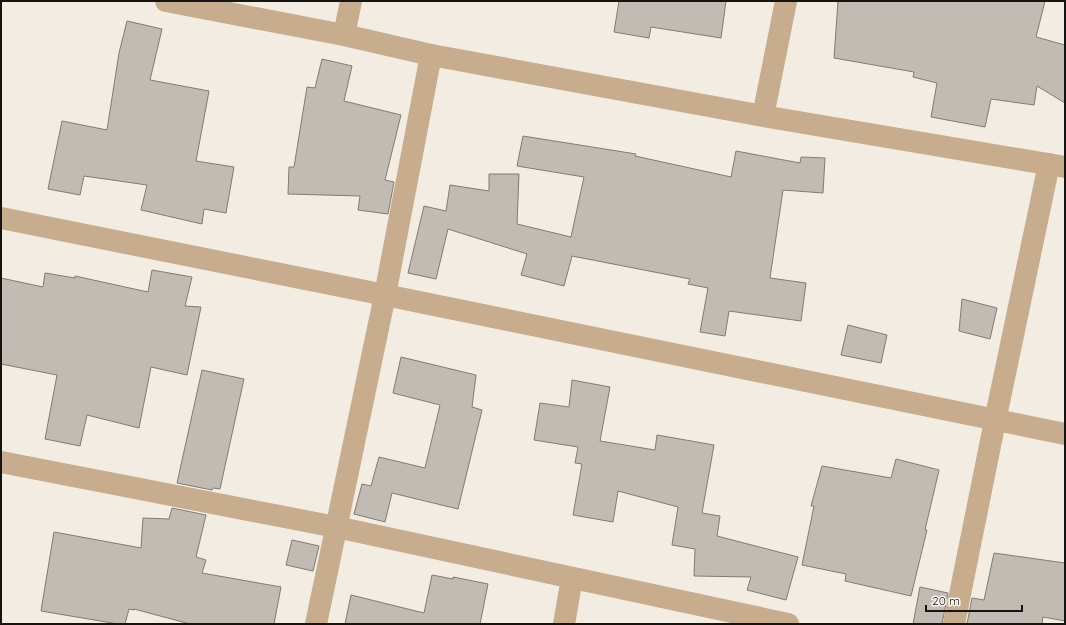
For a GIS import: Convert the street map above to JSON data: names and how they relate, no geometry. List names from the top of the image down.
{
  "scale_bar": "20 m"
}
